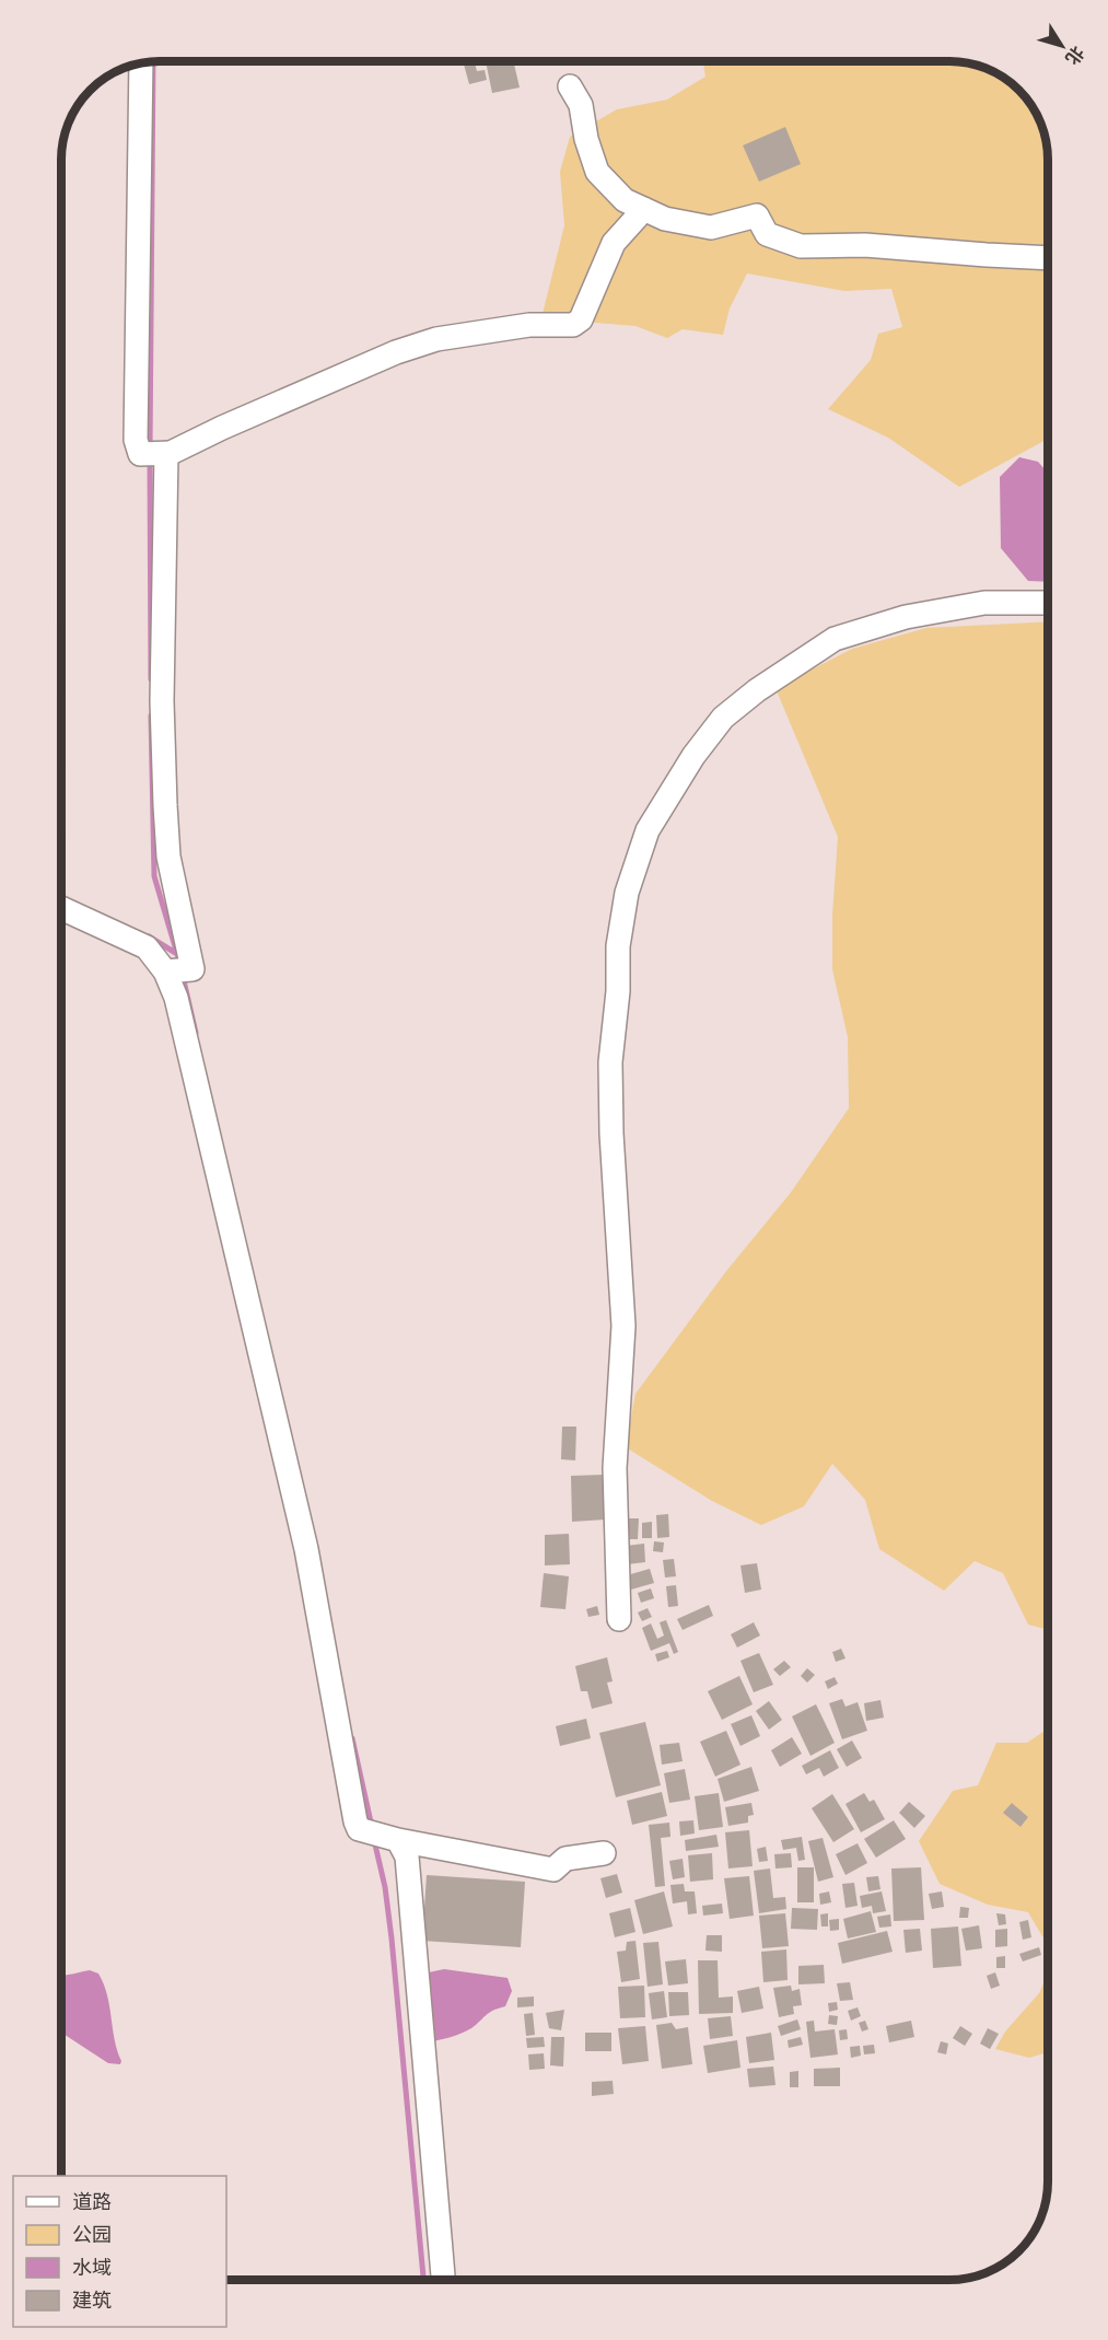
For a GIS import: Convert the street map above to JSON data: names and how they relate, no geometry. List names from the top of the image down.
{
  "legend": [
    "道路",
    "公园",
    "水域",
    "建筑"
  ],
  "north": "bottom right"
}
